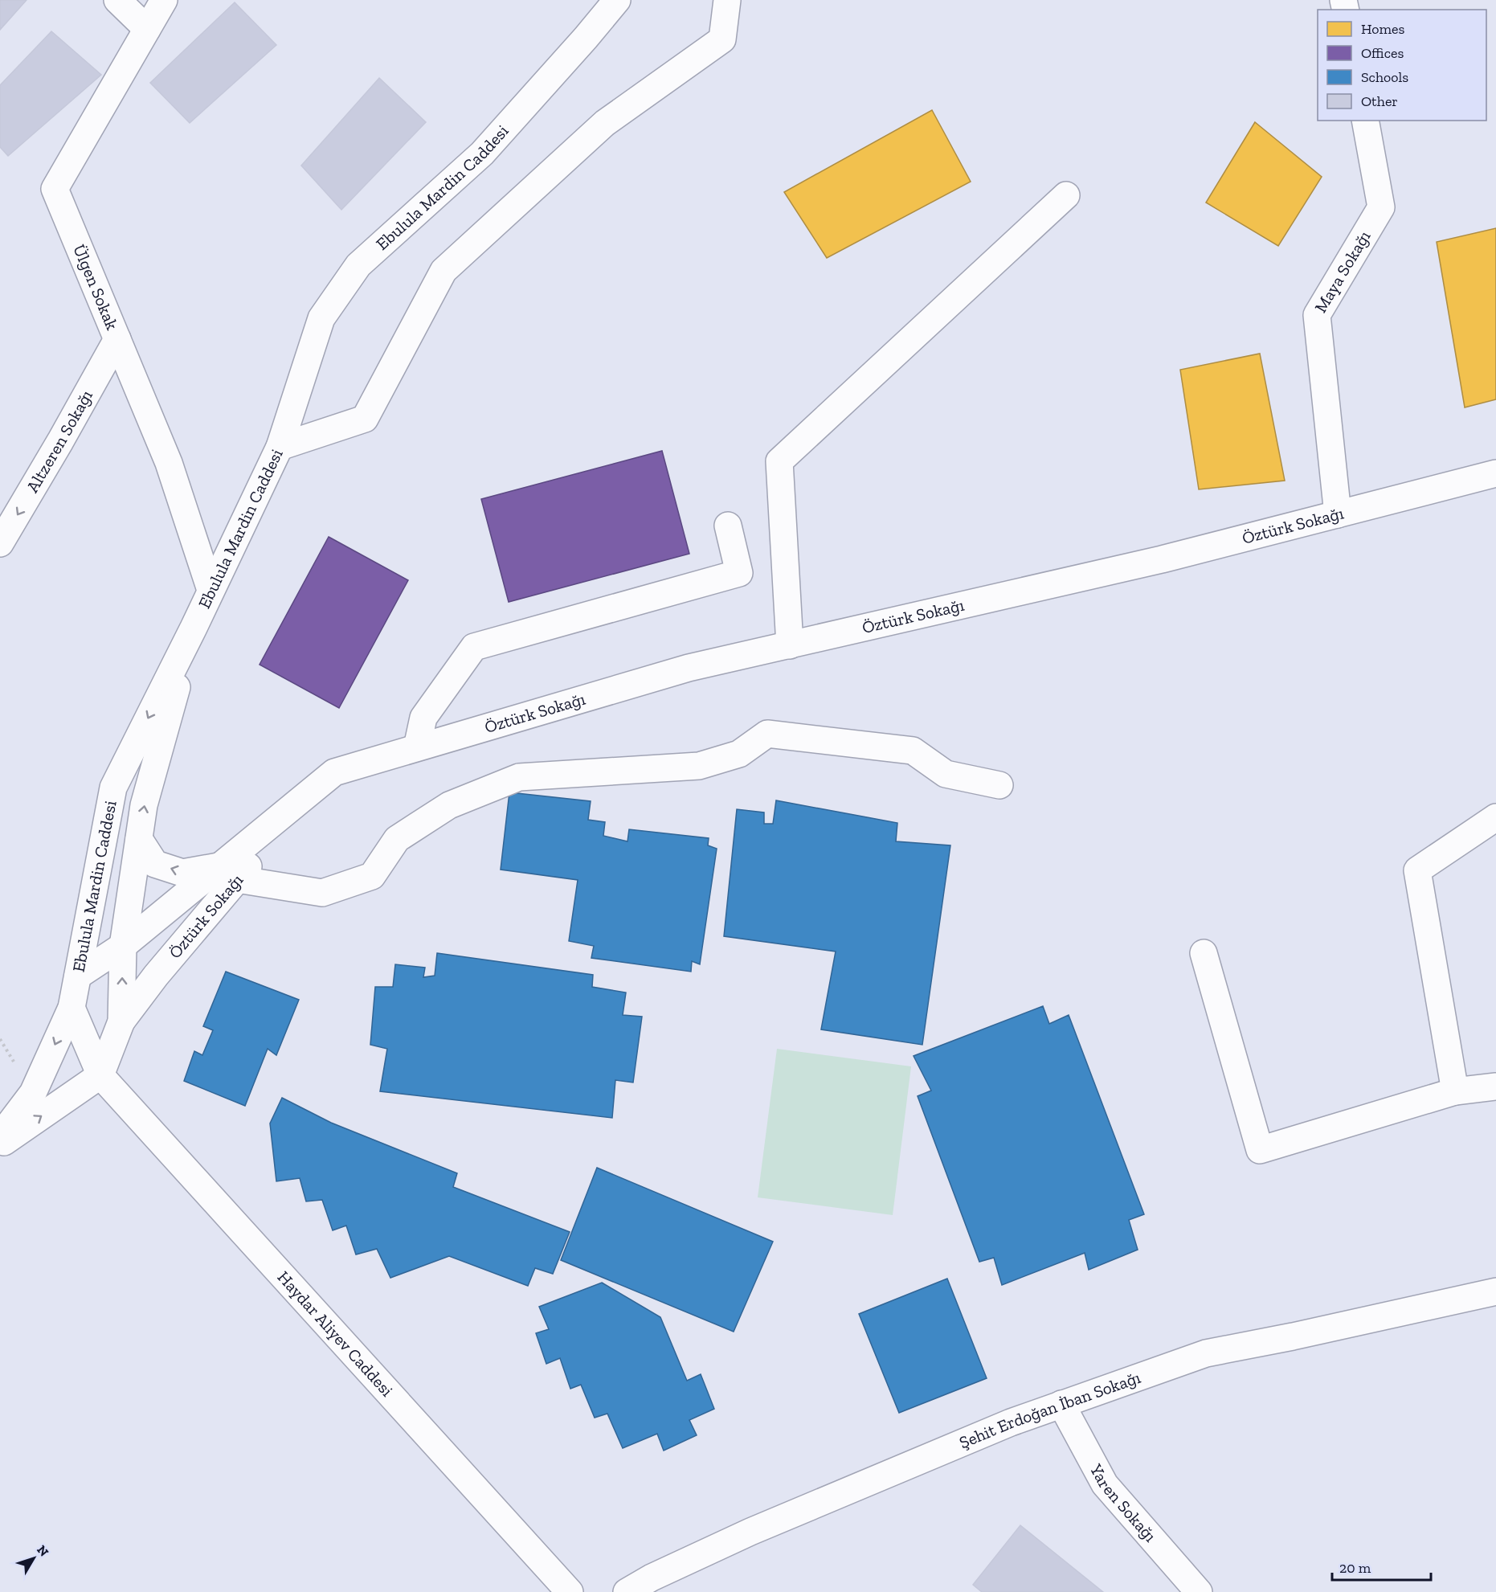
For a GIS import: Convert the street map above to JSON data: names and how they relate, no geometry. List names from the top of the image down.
{
  "streets": {
    "street": [
      "Ebulula Mardin Caddesi",
      "Maya Sokağı",
      "Ülgen Sokak",
      "Altzeren Sokağı",
      "Öztürk Sokağı",
      "Haydar Aliyev Caddesi",
      "Şehit Erdoğan İban Sokağı",
      "Yaren Sokağı"
    ]
  },
  "crossings": [
    ["Ebulula Mardin Caddesi", "Ülgen Sokak"],
    ["Ebulula Mardin Caddesi", "Öztürk Sokağı"],
    ["Ebulula Mardin Caddesi", "Haydar Aliyev Caddesi"],
    ["Maya Sokağı", "Öztürk Sokağı"],
    ["Ülgen Sokak", "Altzeren Sokağı"],
    ["Şehit Erdoğan İban Sokağı", "Yaren Sokağı"]
  ],
  "one_way": ["Altzeren Sokağı"],
  "legend": [
    "Homes",
    "Offices",
    "Schools",
    "Other"
  ],
  "scale_bar": "20 m",
  "north": "top right"
}
